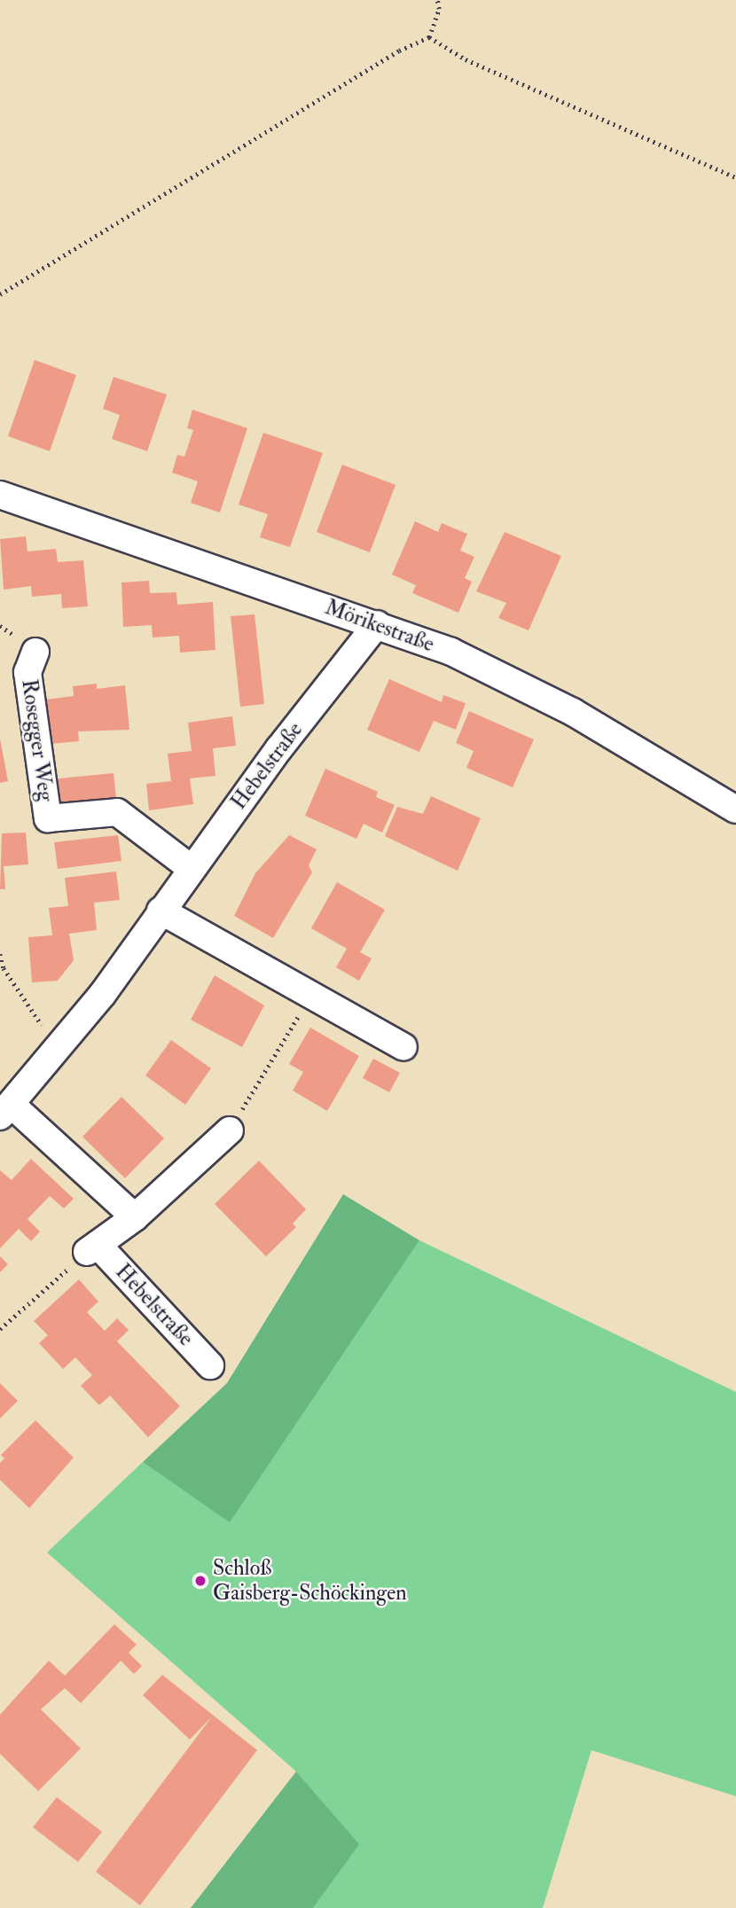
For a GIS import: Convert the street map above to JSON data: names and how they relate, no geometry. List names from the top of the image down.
{
  "streets": {
    "street": ["Mörikestraße", "Rosegger Weg", "Hebelstraße"]
  },
  "crossings": [
    ["Mörikestraße", "Hebelstraße"],
    ["Rosegger Weg", "Hebelstraße"]
  ],
  "places": ["Schloß Gaisberg-Schöckingen"]
}
